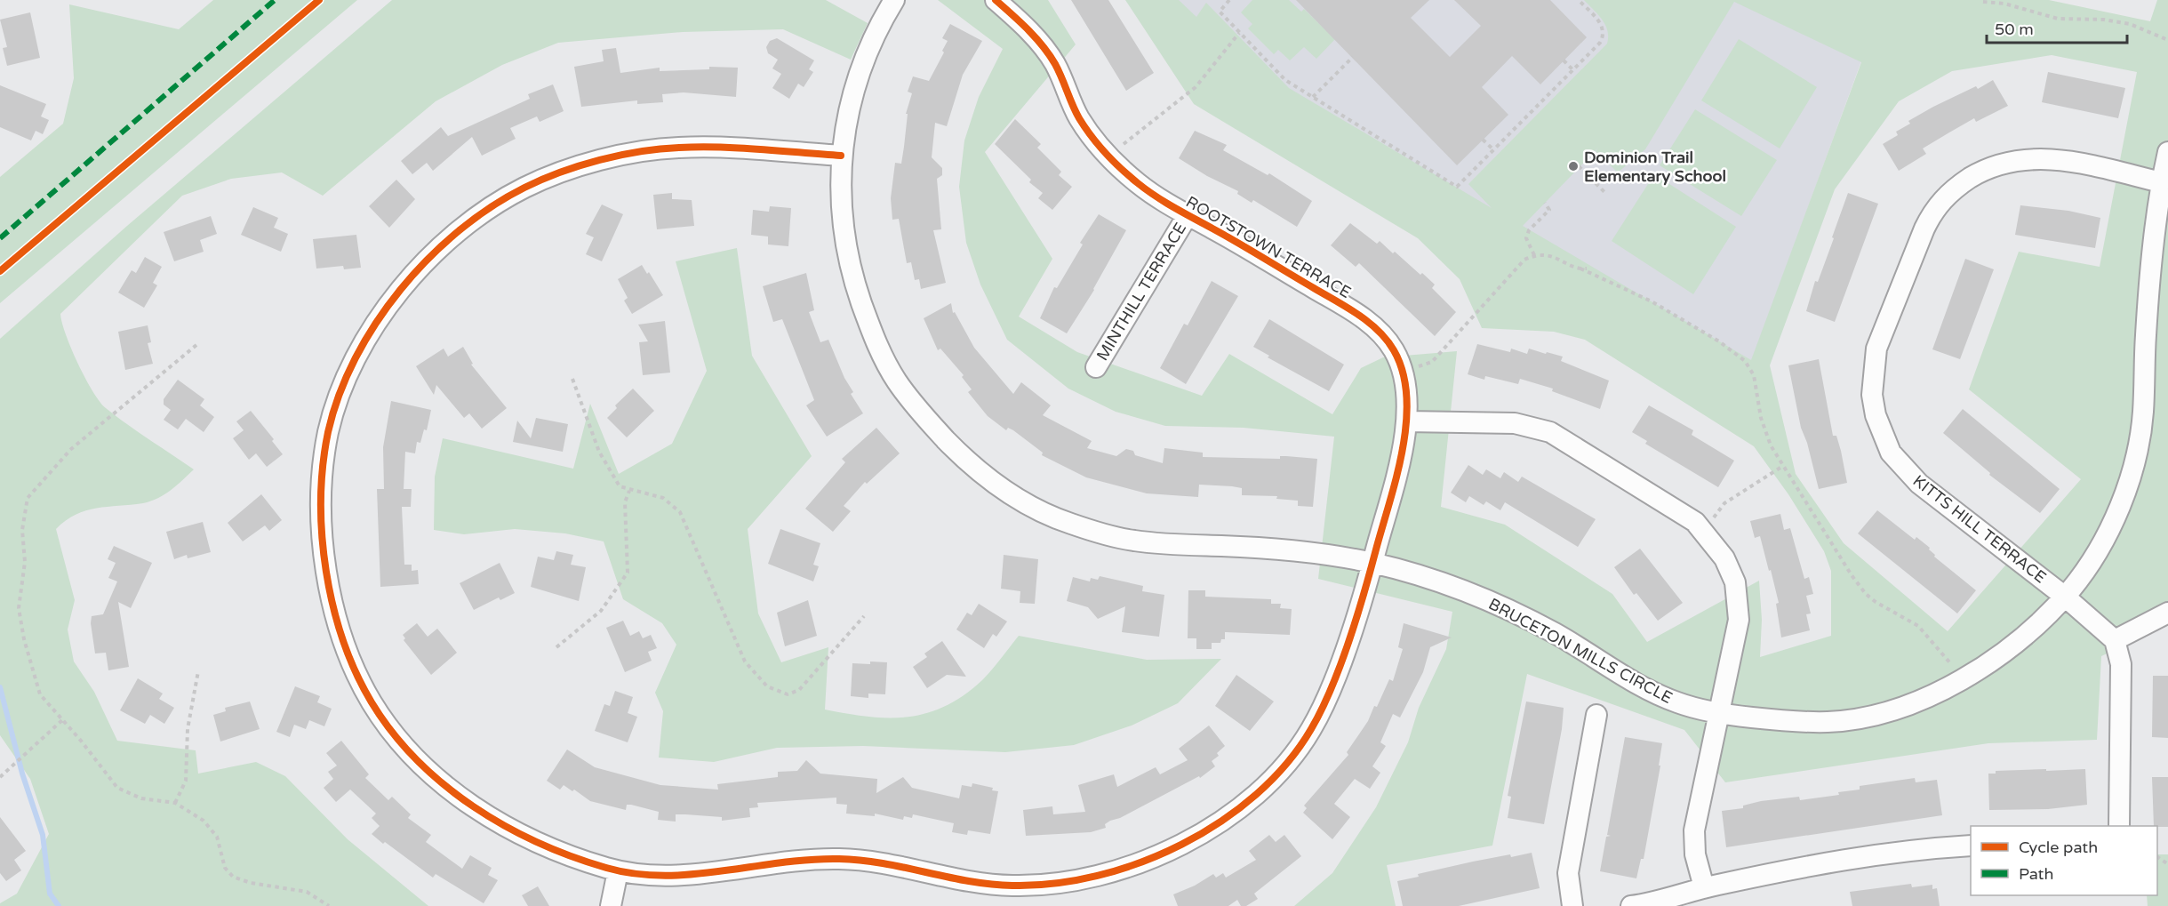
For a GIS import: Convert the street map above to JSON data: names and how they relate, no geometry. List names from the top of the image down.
{
  "streets": {
    "street": [
      "ROOTSTOWN TERRACE",
      "MINTHILL TERRACE",
      "KITTS HILL TERRACE",
      "BRUCETON MILLS CIRCLE"
    ]
  },
  "crossings": [
    ["ROOTSTOWN TERRACE", "MINTHILL TERRACE"],
    ["ROOTSTOWN TERRACE", "BRUCETON MILLS CIRCLE"],
    ["KITTS HILL TERRACE", "BRUCETON MILLS CIRCLE"]
  ],
  "places": ["Dominion Trail Elementary School"],
  "legend": ["Cycle path", "Path"],
  "scale_bar": "50 m"
}
